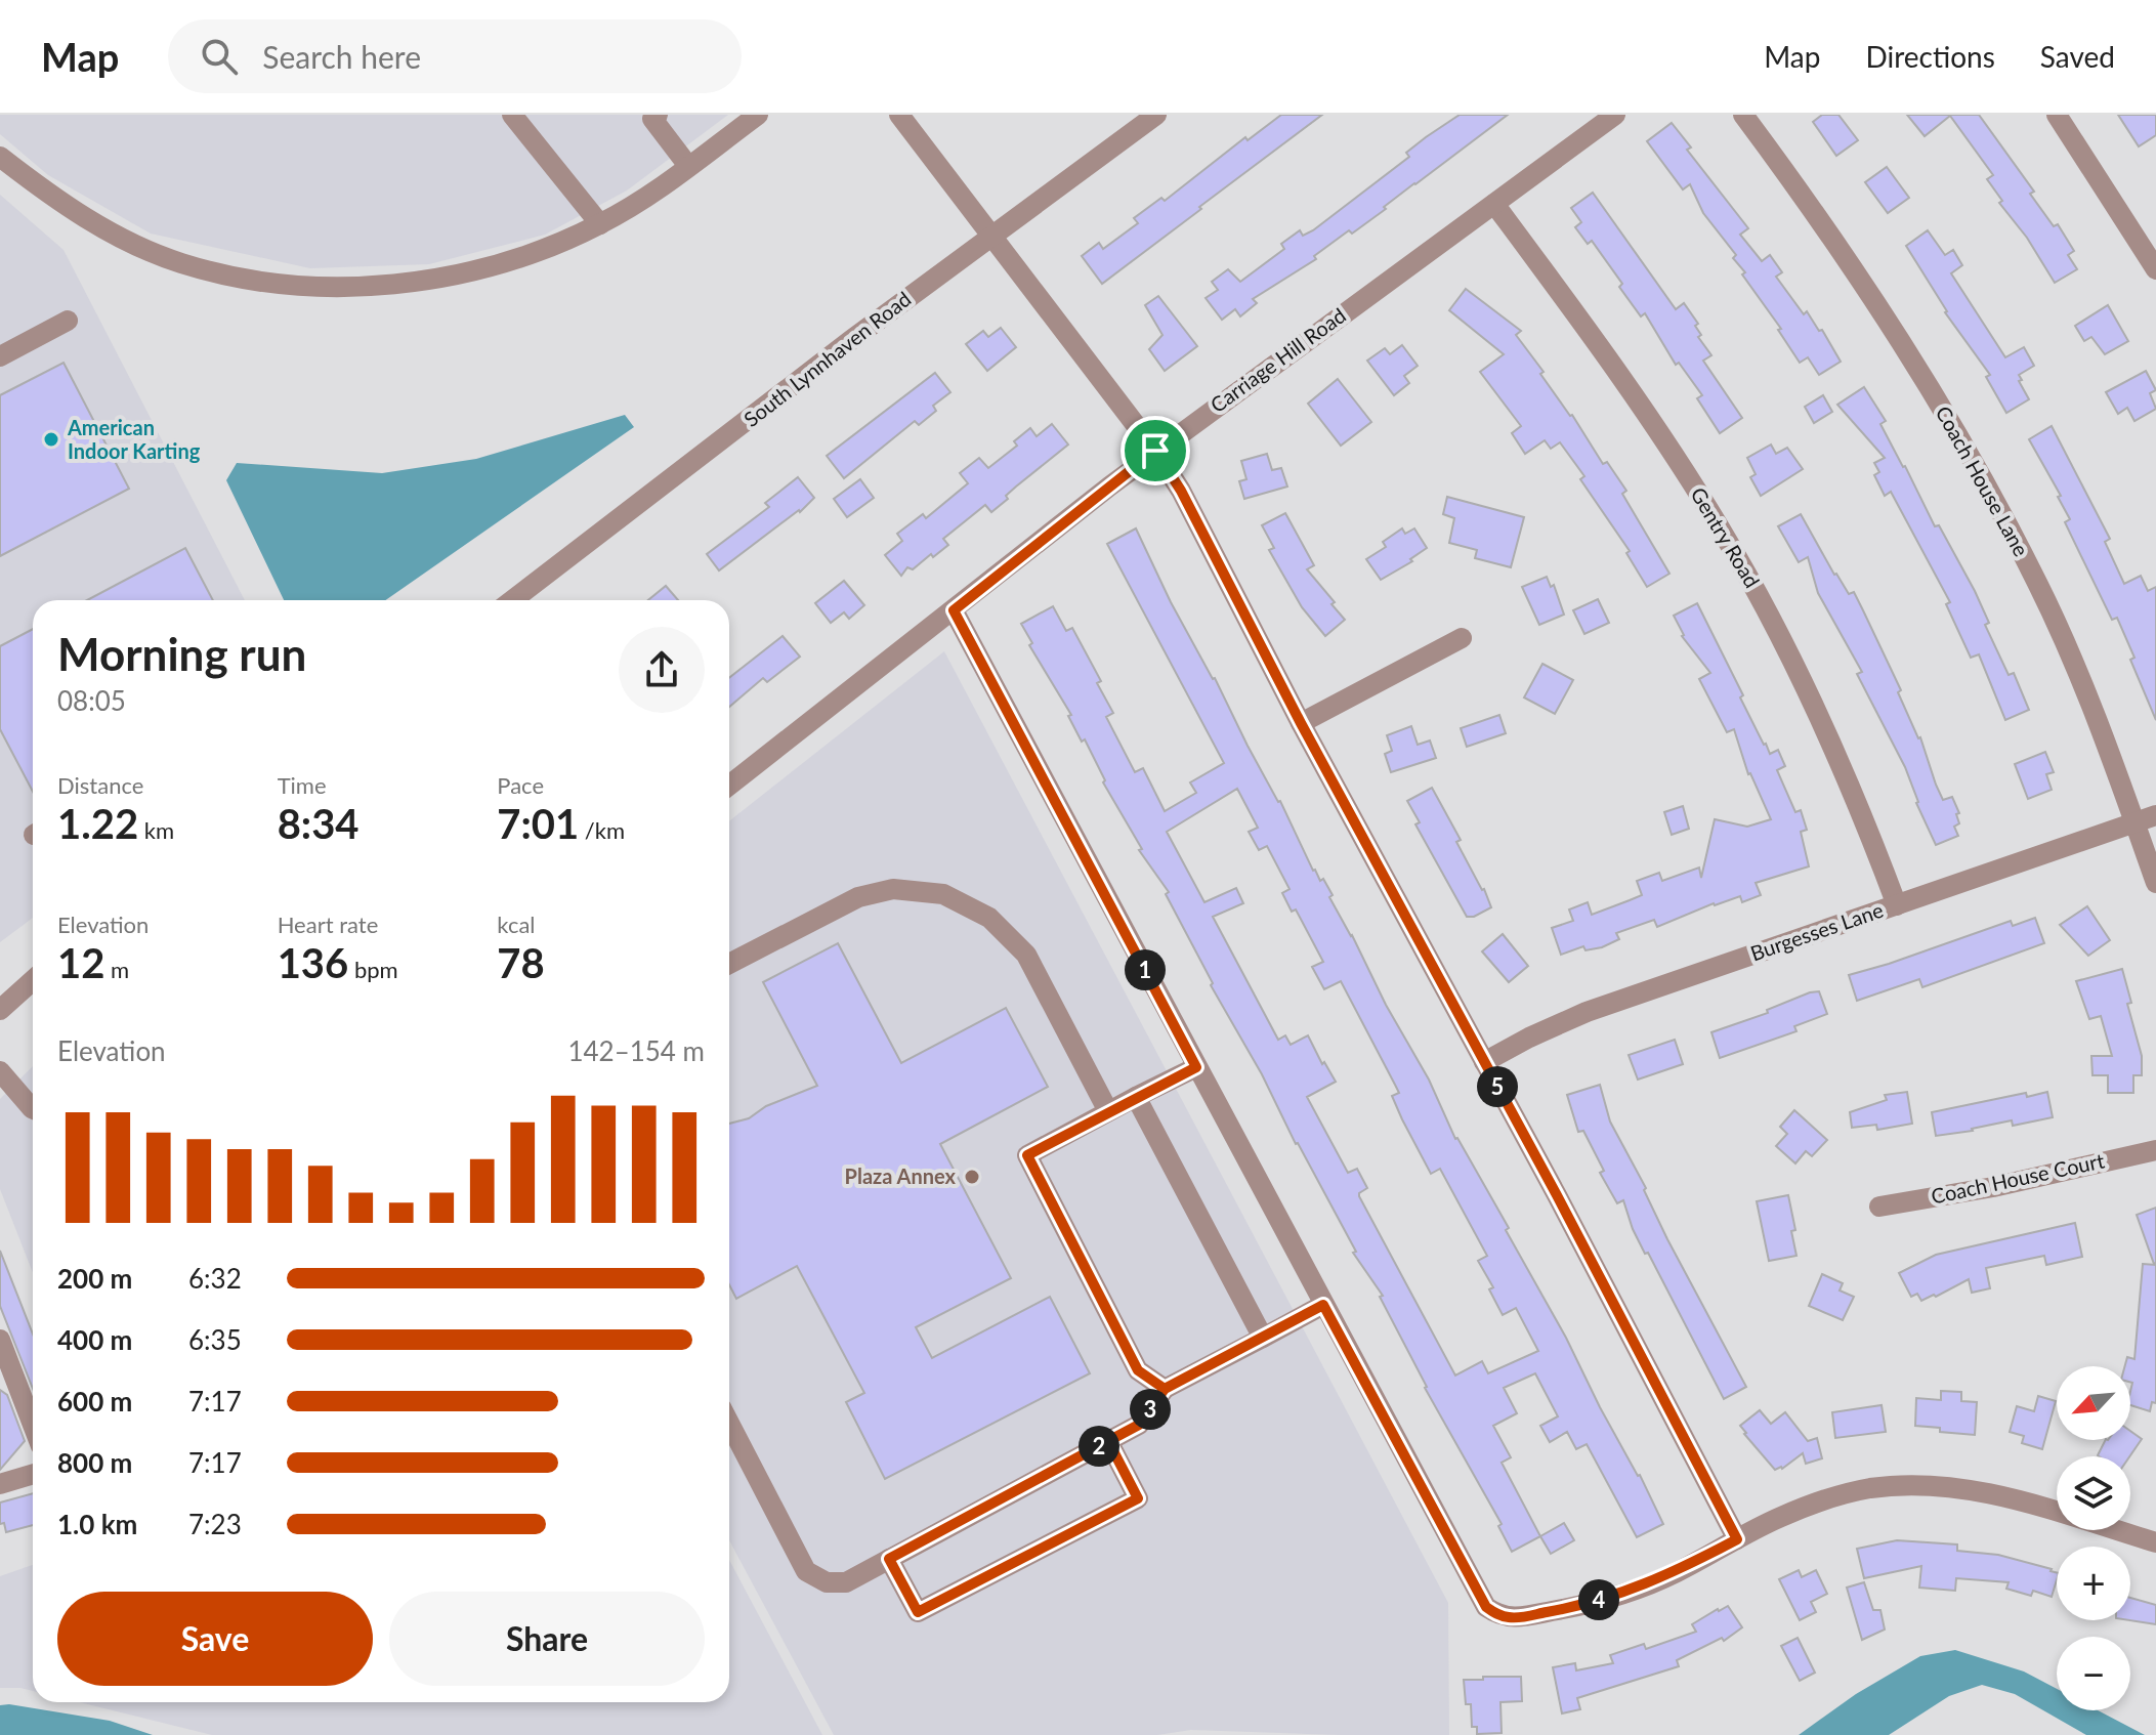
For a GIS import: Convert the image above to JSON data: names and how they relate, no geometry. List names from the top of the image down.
{
  "streets": {
    "street": [
      "South Lynnhaven Road",
      "Carriage Hill Road",
      "Coach House Lane",
      "Gentry Road",
      "Burgesses Lane",
      "Coach House Court"
    ]
  },
  "crossings": [
    ["Carriage Hill Road", "Gentry Road"],
    ["Coach House Lane", "Burgesses Lane"],
    ["Gentry Road", "Burgesses Lane"]
  ],
  "places": ["American Indoor Karting", "Plaza Annex"],
  "north": "bottom left",
  "page": {
    "header": "Map",
    "search": "Search here",
    "nav": ["Map", "Directions", "Saved"],
    "heading": ["Morning run", "08:05"],
    "stats": [
      ["Distance", "1.22 km"],
      ["Time", "8:34"],
      ["Pace", "7:01 /km"],
      ["Elevation", "12 m"],
      ["Heart rate", "136 bpm"],
      ["kcal", "78"]
    ],
    "pins": [
      "1",
      "5",
      "3",
      "2",
      "4"
    ],
    "chart": ["Elevation", "142–154 m"],
    "list": [
      {
        "name": "200 m",
        "note": "6:32"
      },
      {
        "name": "400 m",
        "note": "6:35"
      },
      {
        "name": "600 m",
        "note": "7:17"
      },
      {
        "name": "800 m",
        "note": "7:17"
      },
      {
        "name": "1.0 km",
        "note": "7:23"
      }
    ],
    "map_buttons": ["+", "−"],
    "buttons": ["Save", "Share"]
  }
}
